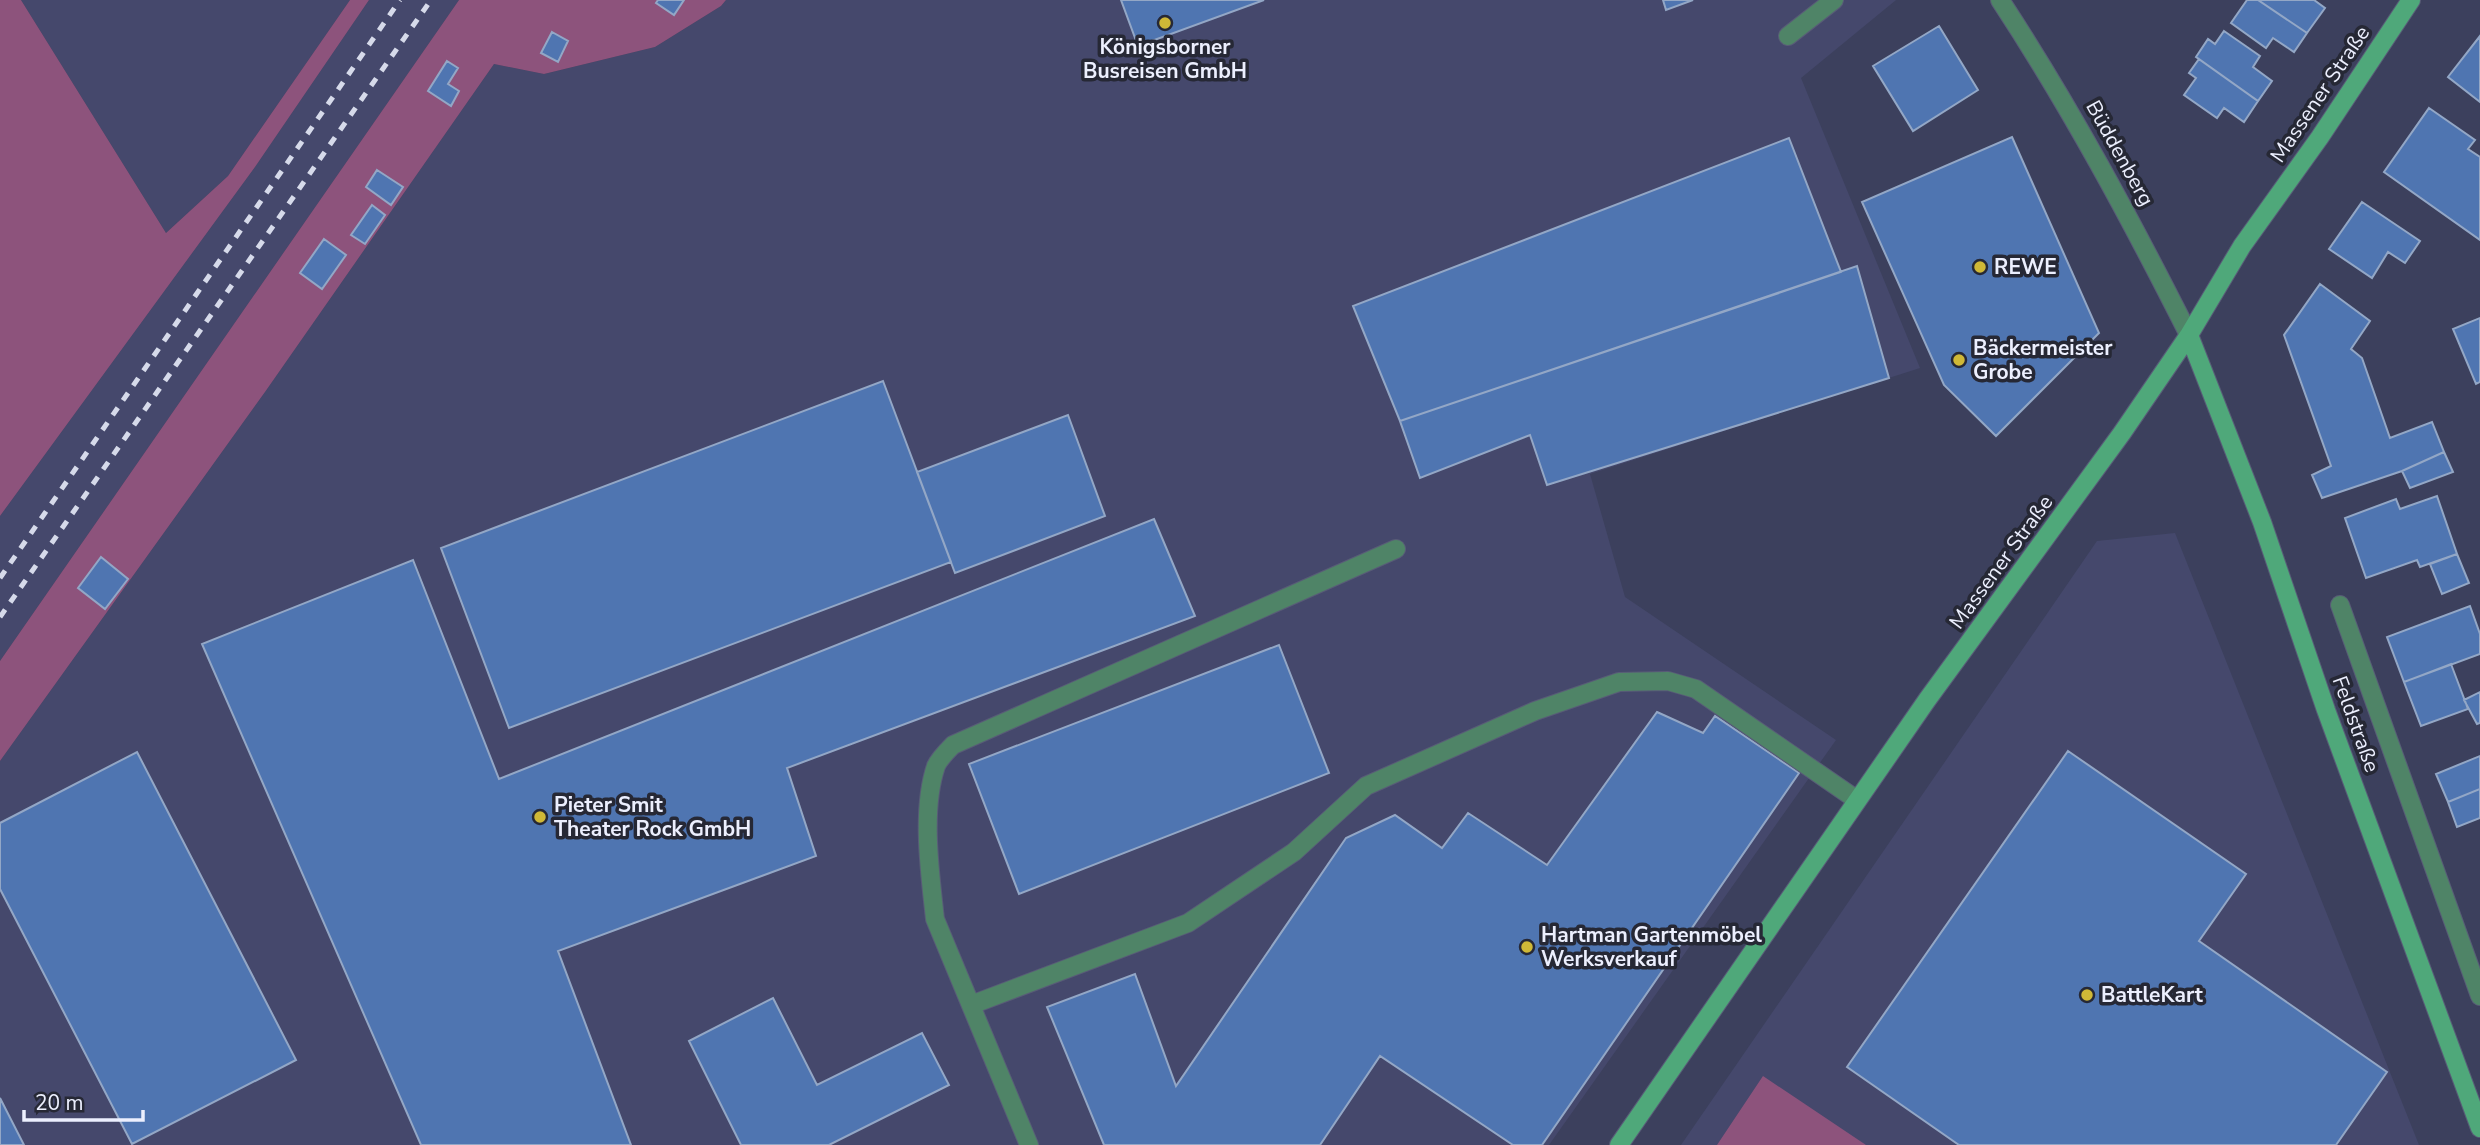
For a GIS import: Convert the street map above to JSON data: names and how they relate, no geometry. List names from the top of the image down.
{
  "streets": {
    "main road": ["Massener Straße", "Feldstraße"],
    "street": ["Büddenberg"]
  },
  "crossings": [
    ["Massener Straße", "Büddenberg"],
    ["Massener Straße", "Feldstraße"],
    ["Büddenberg", "Feldstraße"]
  ],
  "places": [
    "Königsborner Busreisen GmbH",
    "REWE",
    "Bäckermeister Grobe",
    "Pieter Smit Theater Rock GmbH",
    "Hartman Gartenmöbel Werksverkauf",
    "BattleKart"
  ],
  "scale_bar": "20 m"
}
